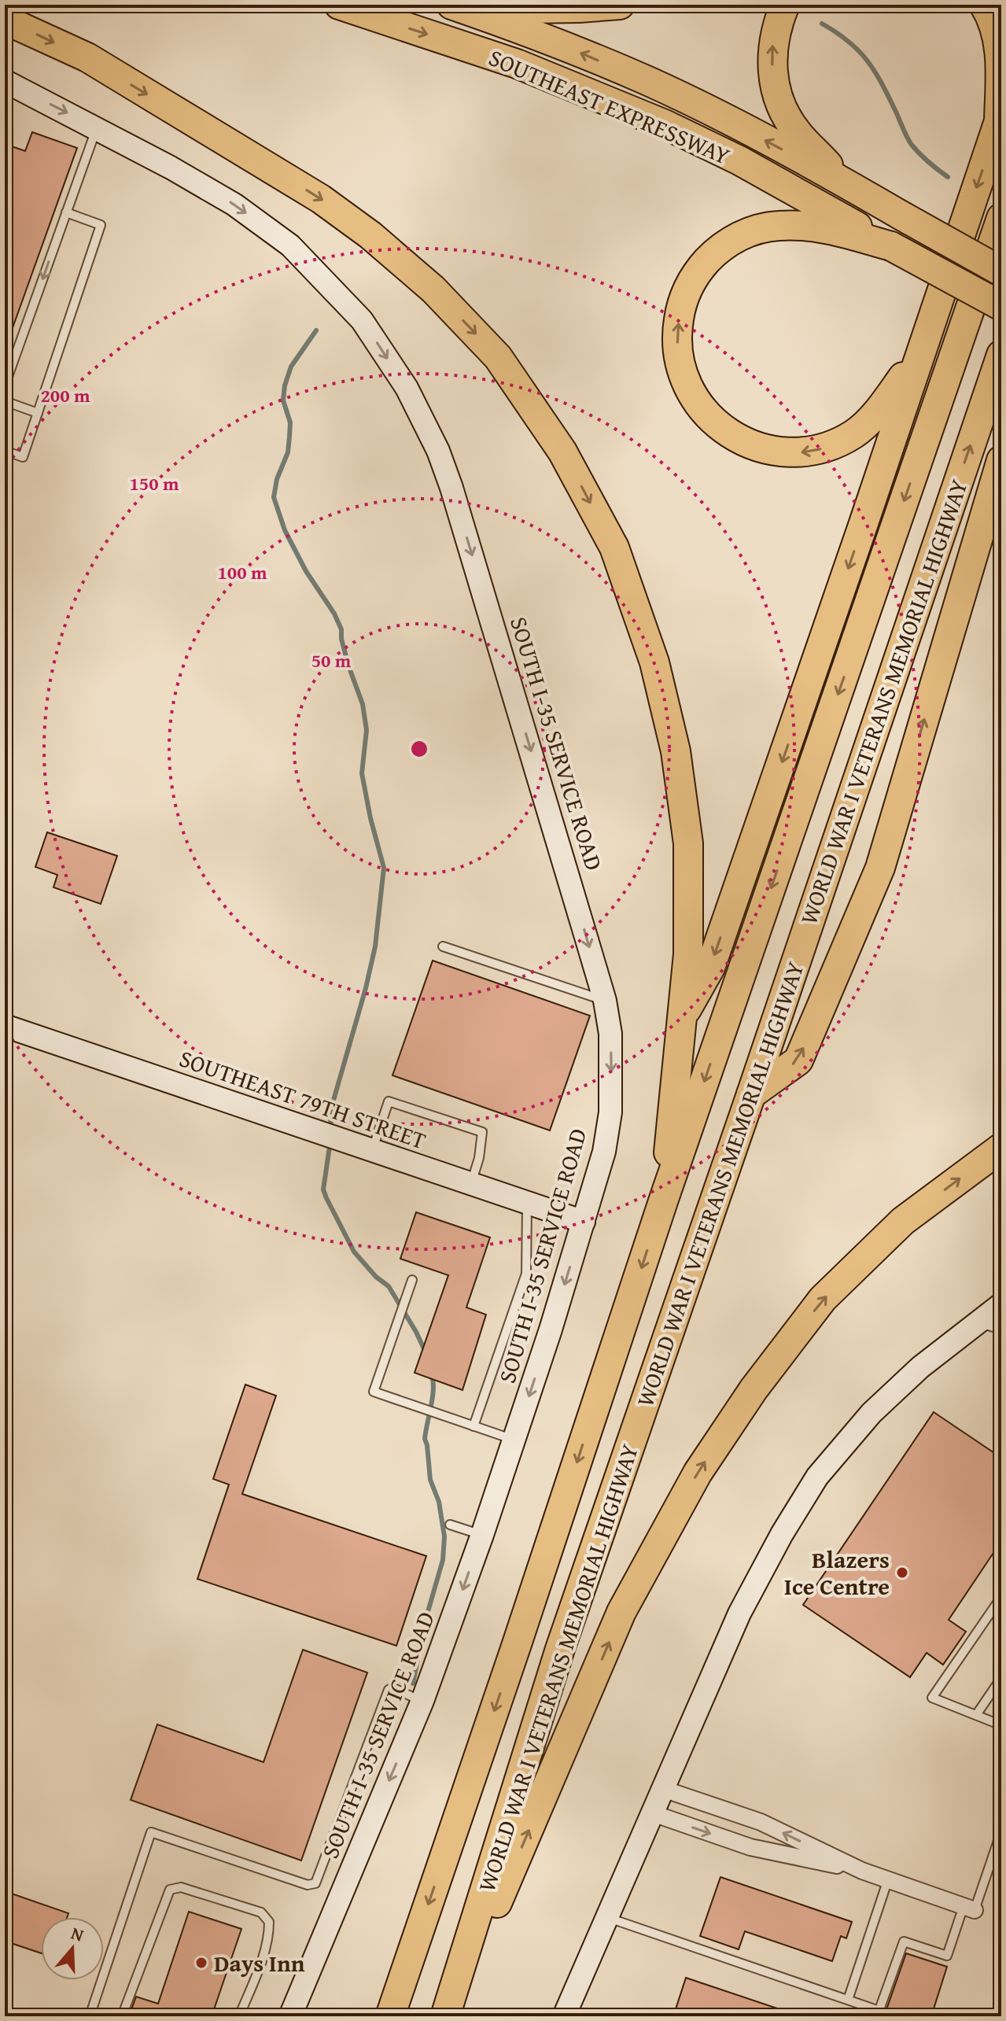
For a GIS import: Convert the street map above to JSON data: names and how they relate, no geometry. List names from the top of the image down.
{
  "streets": {
    "highway": ["SOUTHEAST EXPRESSWAY", "WORLD WAR I VETERANS MEMORIAL HIGHWAY"],
    "street": ["SOUTH I-35 SERVICE ROAD", "SOUTHEAST 79TH STREET"]
  },
  "crossings": [
    ["SOUTH I-35 SERVICE ROAD", "SOUTHEAST 79TH STREET"]
  ],
  "one_way": ["SOUTH I-35 SERVICE ROAD"],
  "places": ["Blazers Ice Centre", "Days Inn"],
  "north": "top",
  "rings": [
    "200 m",
    "150 m",
    "100 m",
    "50 m"
  ]
}
